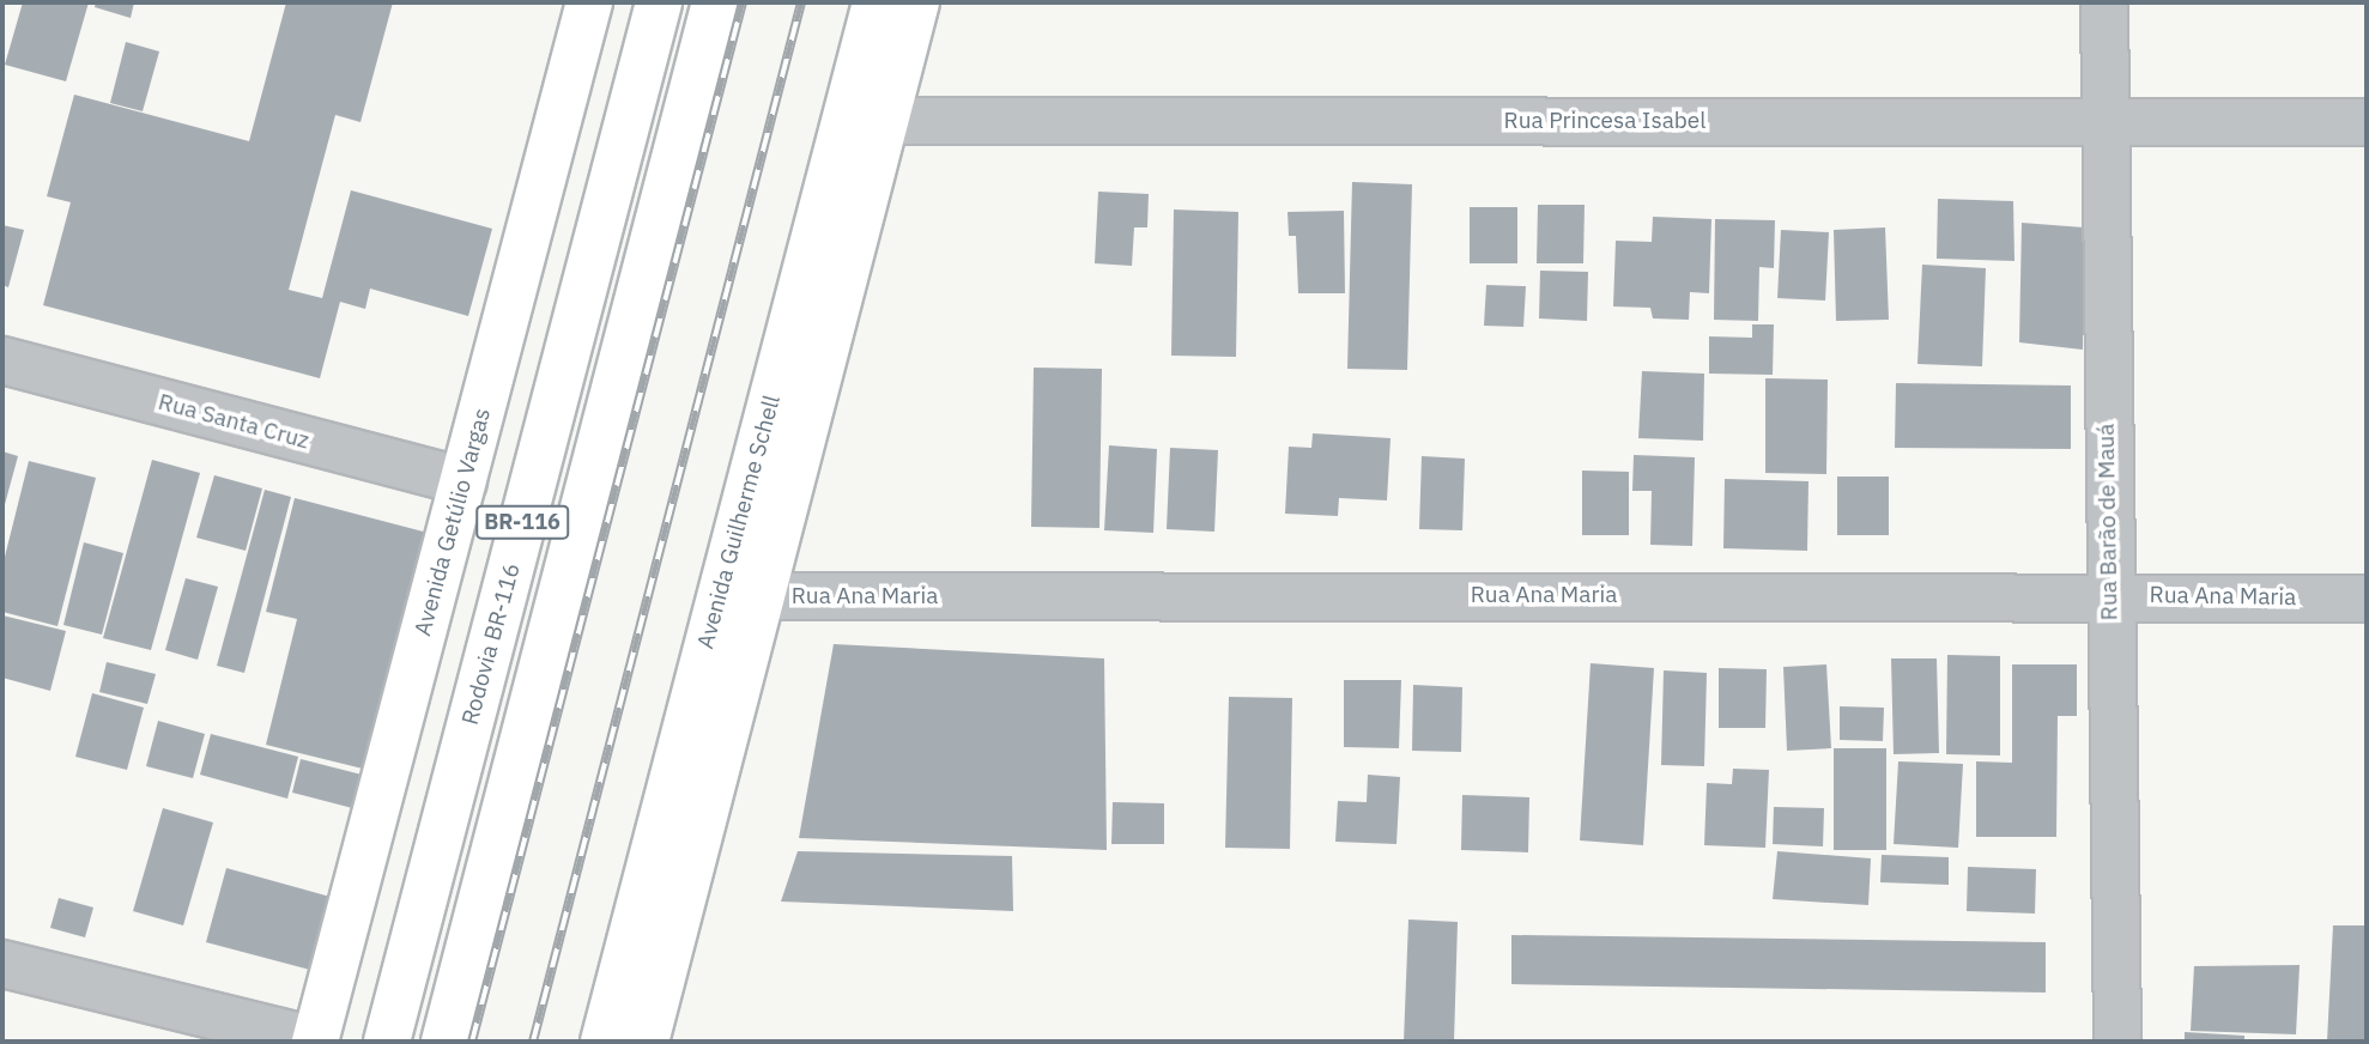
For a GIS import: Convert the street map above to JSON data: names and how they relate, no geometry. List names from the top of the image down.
{
  "streets": {
    "main road": [
      "Avenida Getúlio Vargas",
      "BR-116",
      "Avenida Guilherme Schell",
      "Rodovia BR-116"
    ],
    "street": [
      "Rua Princesa Isabel",
      "Rua Santa Cruz",
      "Rua Barão de Mauá",
      "Rua Ana Maria"
    ]
  },
  "crossings": [
    ["Rua Princesa Isabel", "Avenida Guilherme Schell"],
    ["Rua Princesa Isabel", "Rua Barão de Mauá"],
    ["Rua Santa Cruz", "Avenida Getúlio Vargas"],
    ["Avenida Guilherme Schell", "Rua Ana Maria"],
    ["Rua Barão de Mauá", "Rua Ana Maria"]
  ]
}
